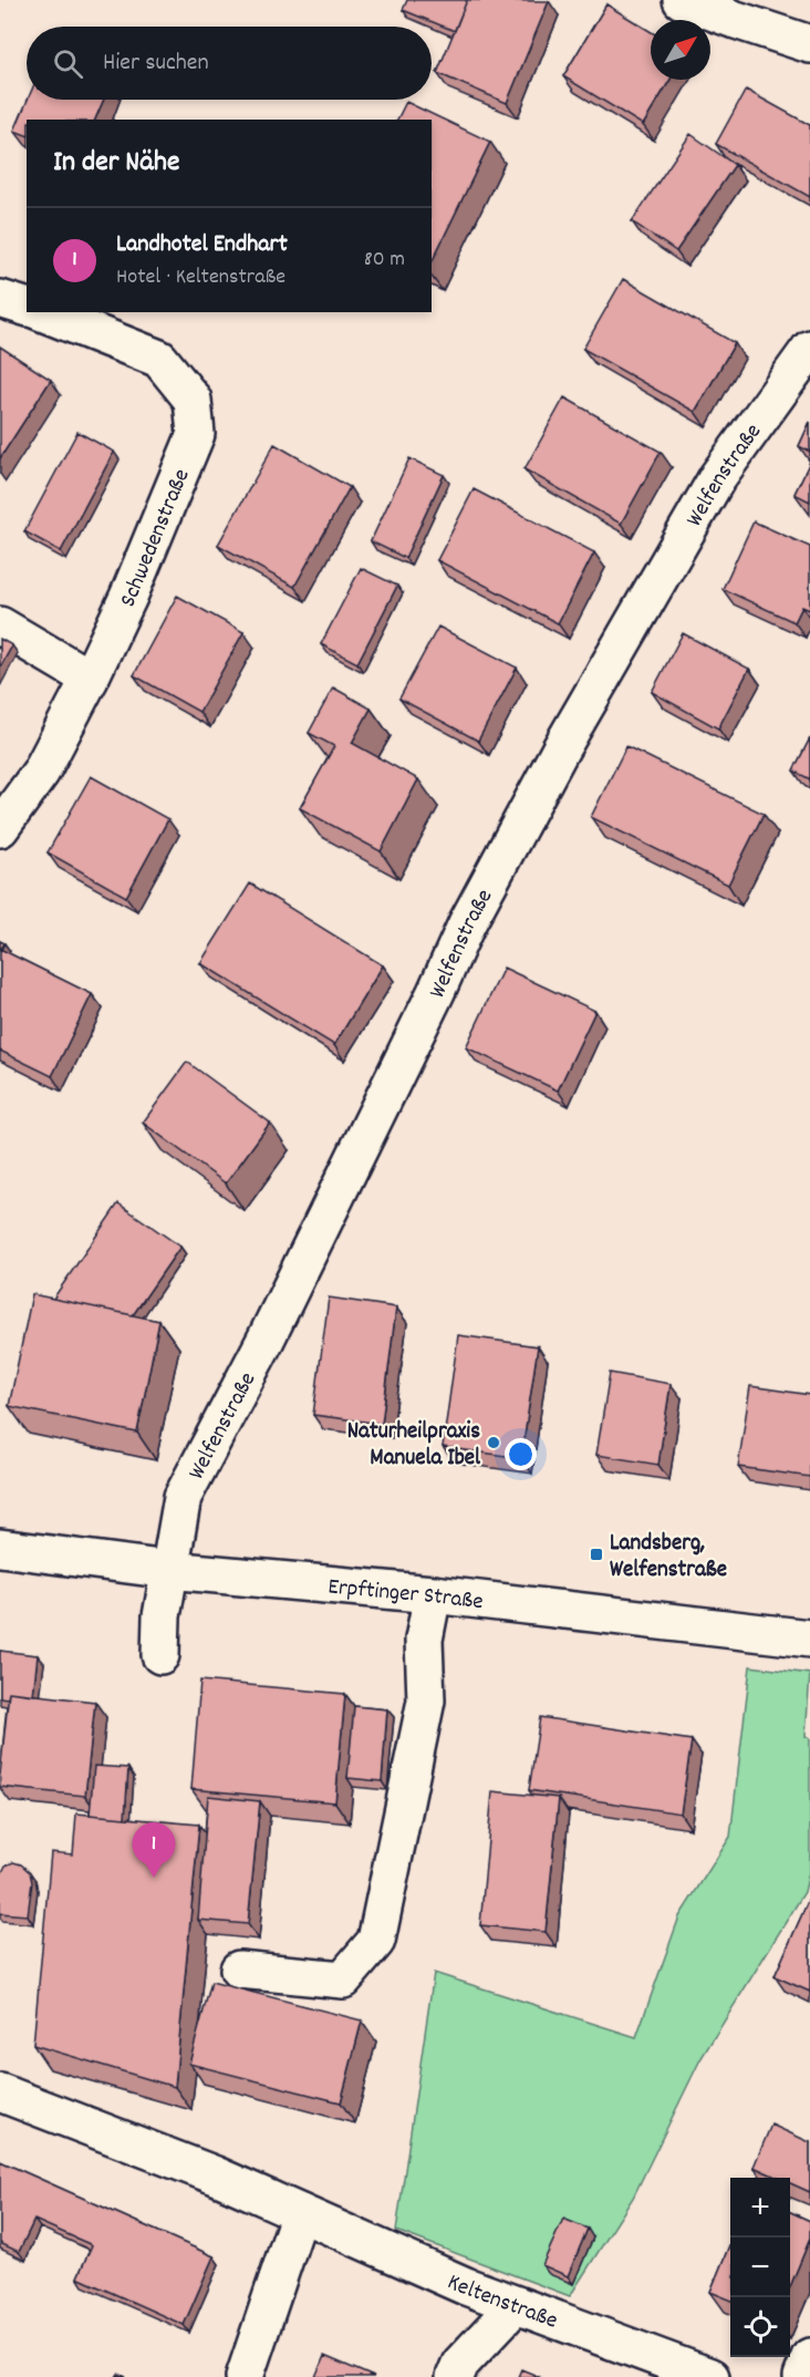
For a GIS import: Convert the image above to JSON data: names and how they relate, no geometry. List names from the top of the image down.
{
  "streets": {
    "street": [
      "Welfenstraße",
      "Schwedenstraße",
      "Erpftinger Straße",
      "Keltenstraße"
    ]
  },
  "crossings": [
    ["Welfenstraße", "Erpftinger Straße"]
  ],
  "places": {
    "other": ["Naturheilpraxis Manuela Ibel"],
    "transit": ["Landsberg, Welfenstraße"]
  },
  "north": "top right",
  "page": {
    "search": "Hier suchen",
    "heading": "In der Nähe",
    "list": [
      {
        "mark": "1",
        "name": "Landhotel Endhart",
        "note": "Hotel · Keltenstraße",
        "value": "80 m"
      }
    ],
    "pins": "1",
    "map_buttons": ["+", "−"]
  }
}
